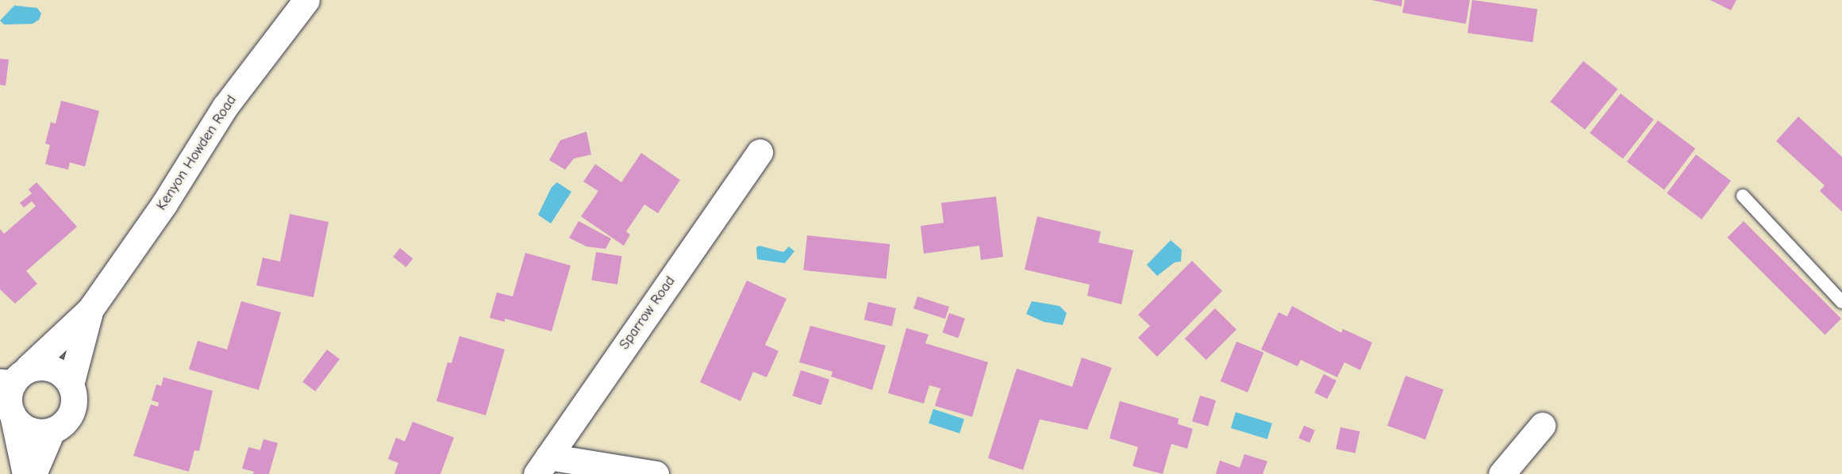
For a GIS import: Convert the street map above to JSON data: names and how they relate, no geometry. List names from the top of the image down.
{
  "streets": {
    "street": ["Kenyon Howden Road", "Sparrow Road"]
  }
}
